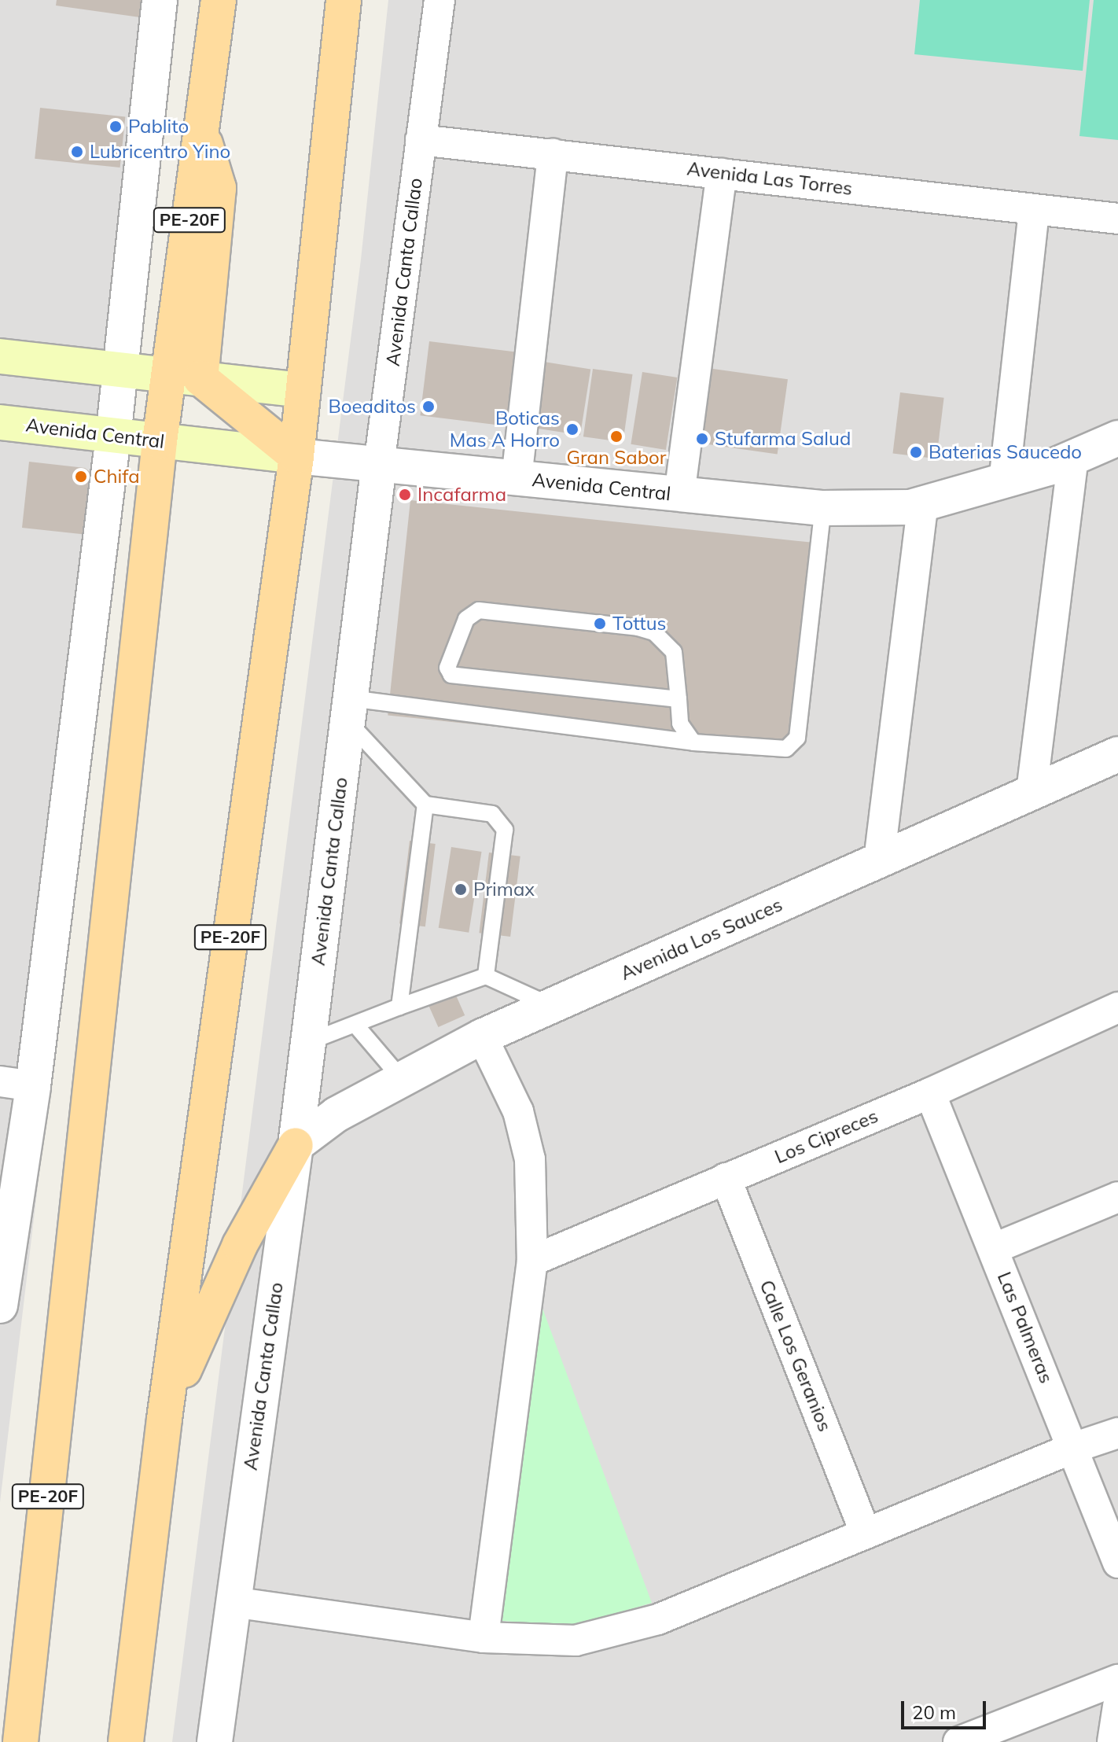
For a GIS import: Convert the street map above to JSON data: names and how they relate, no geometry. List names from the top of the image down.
{
  "streets": {
    "main road": ["PE-20F", "Avenida Central"],
    "street": [
      "Avenida Las Torres",
      "Avenida Canta Callao",
      "Avenida Los Sauces",
      "Los Cipreces",
      "Las Palmeras",
      "Calle Los Geranios"
    ]
  },
  "crossings": [
    ["Avenida Las Torres", "Avenida Canta Callao"],
    ["PE-20F", "Avenida Central"],
    ["Avenida Canta Callao", "Avenida Central"],
    ["Avenida Canta Callao", "Avenida Los Sauces"],
    ["Los Cipreces", "Las Palmeras"],
    ["Los Cipreces", "Calle Los Geranios"]
  ],
  "places": [
    "Pablito",
    "Lubricentro Yino",
    "Boeaditos",
    "Boticas Mas A Horro",
    "Gran Sabor",
    "Stufarma Salud",
    "Baterias Saucedo",
    "Chifa",
    "Incafarma",
    "Tottus",
    "Primax"
  ],
  "scale_bar": "20 m"
}
